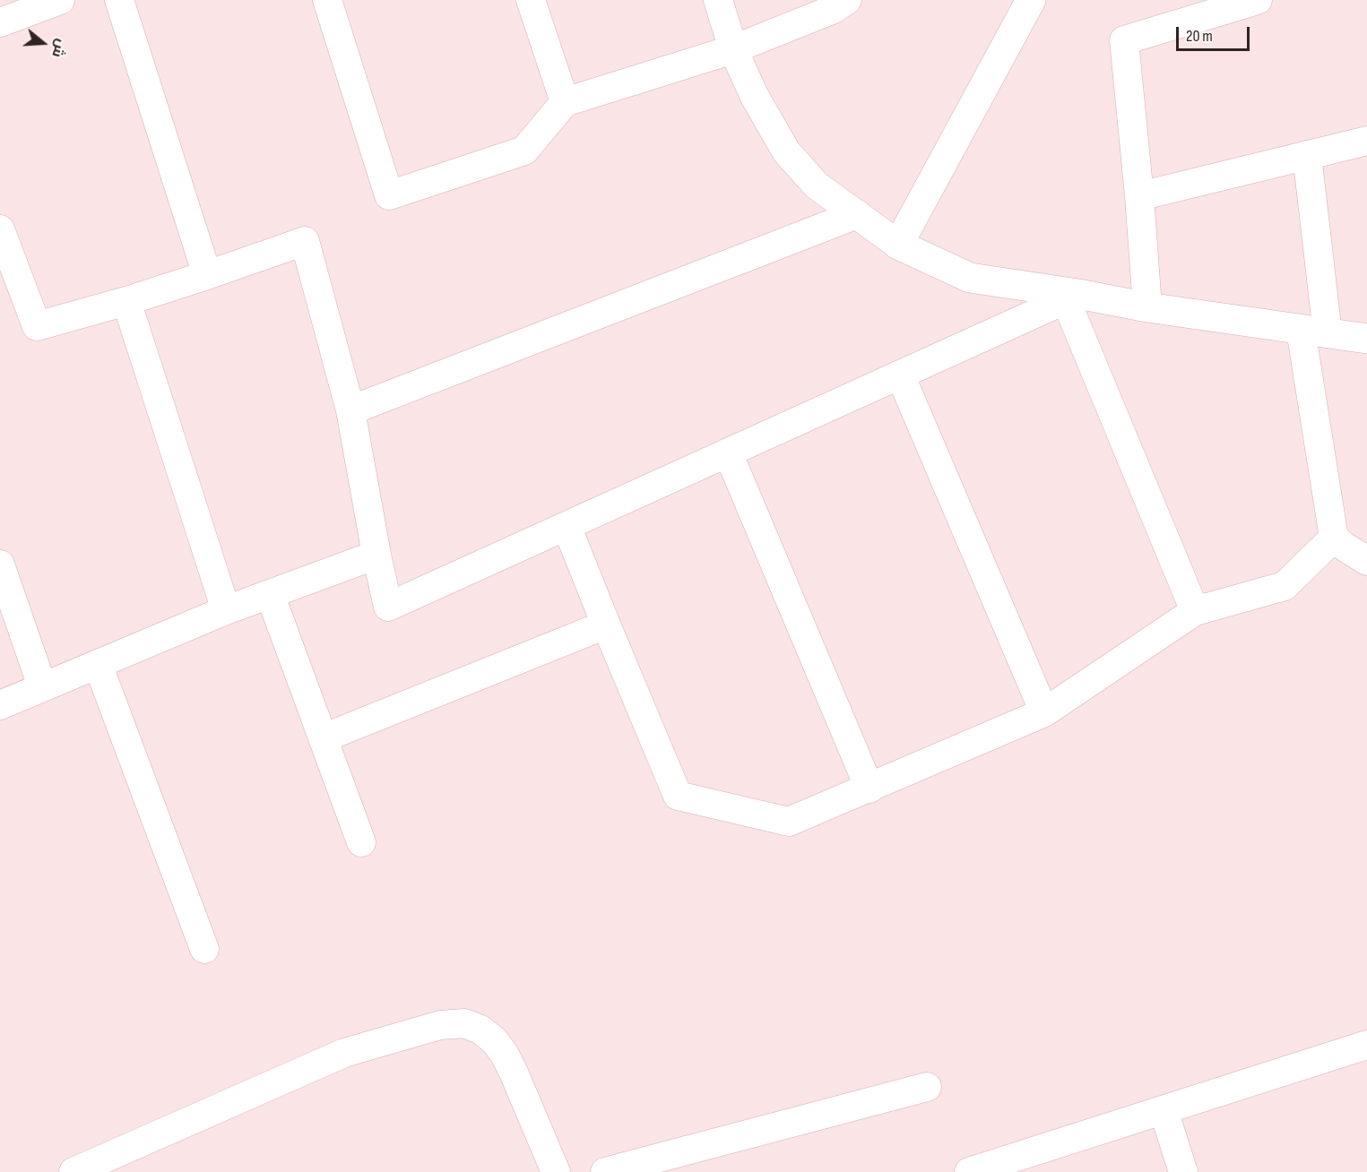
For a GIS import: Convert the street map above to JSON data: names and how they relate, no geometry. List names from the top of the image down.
{
  "scale_bar": "20 m",
  "north": "right"
}
